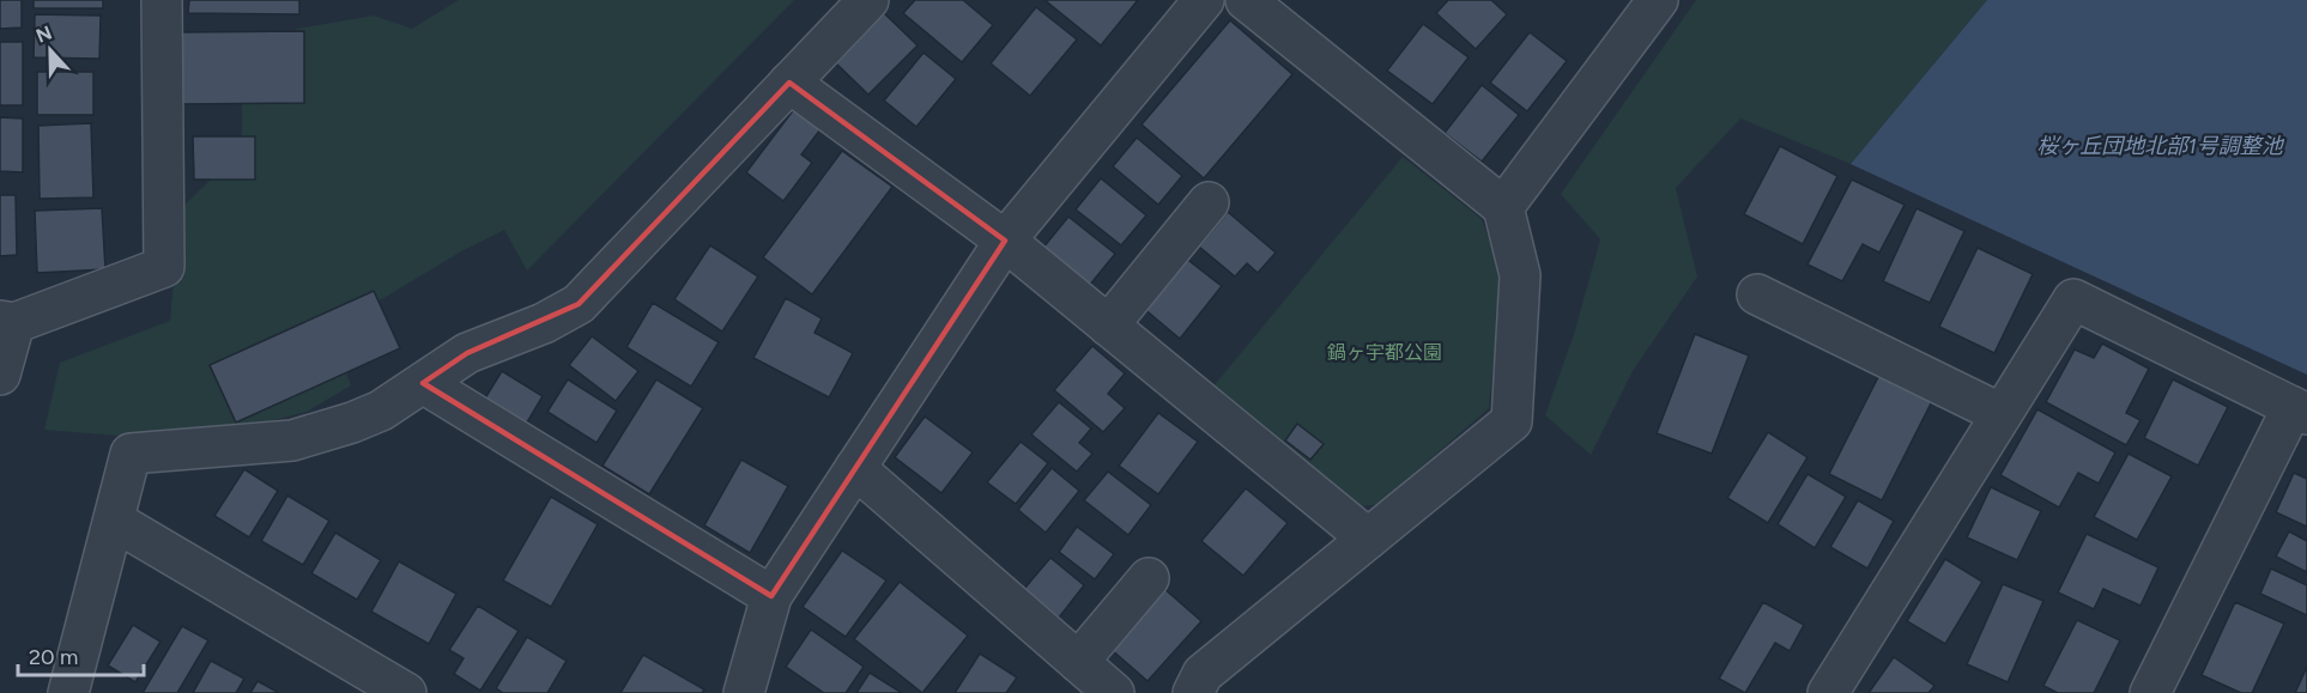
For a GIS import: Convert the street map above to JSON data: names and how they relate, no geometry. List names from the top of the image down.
{
  "water": ["桜ヶ丘団地北部1号調整池"],
  "parks": ["鍋ヶ宇都公園"],
  "scale_bar": "20 m",
  "north": "top"
}
